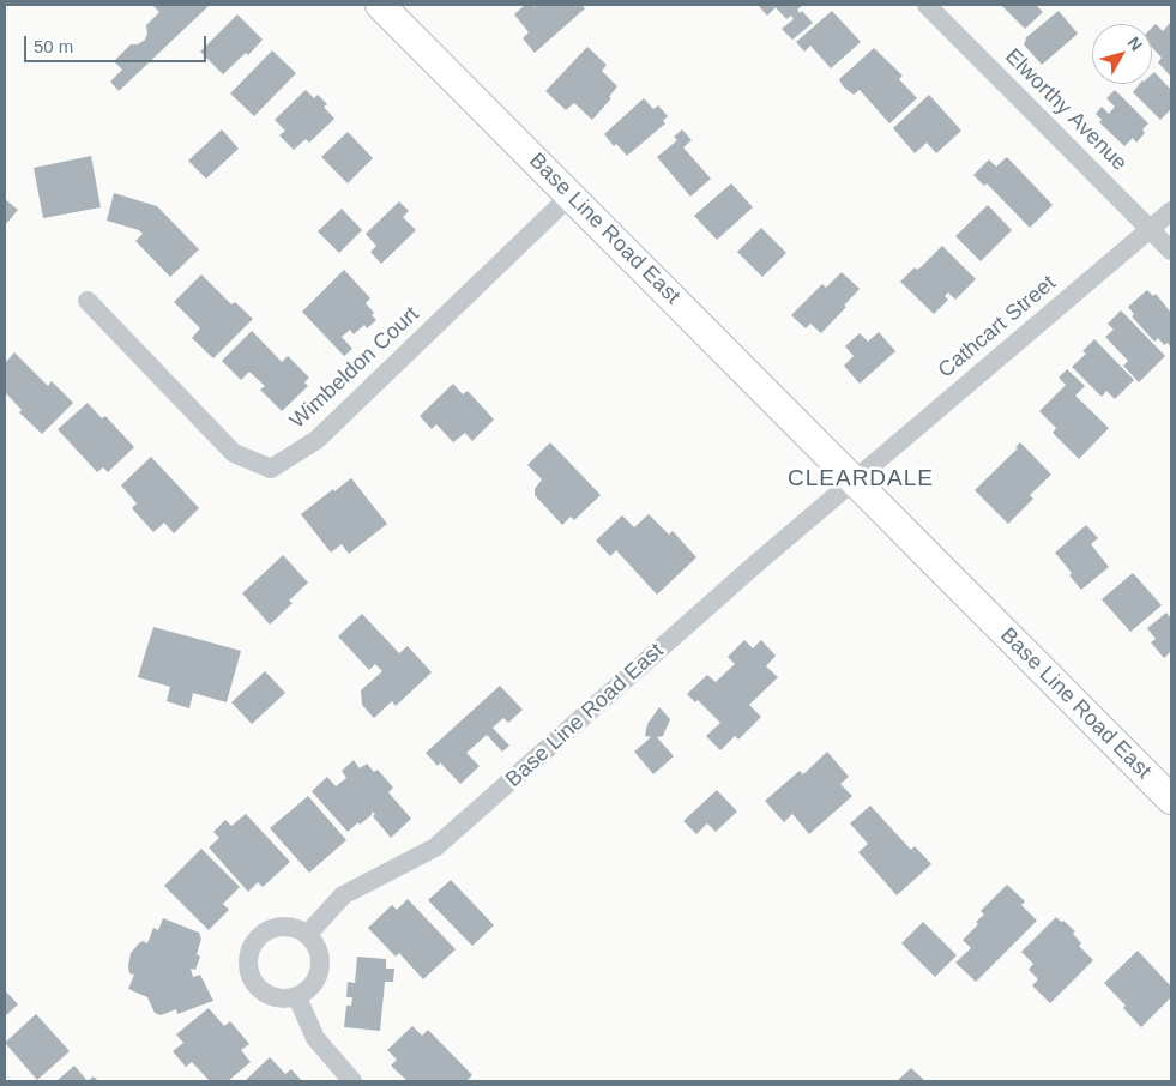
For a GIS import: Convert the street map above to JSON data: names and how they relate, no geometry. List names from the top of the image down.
{
  "streets": {
    "street": [
      "Elworthy Avenue",
      "Base Line Road East",
      "Cathcart Street",
      "Wimbeldon Court"
    ]
  },
  "crossings": [
    ["Elworthy Avenue", "Cathcart Street"],
    ["Base Line Road East", "Cathcart Street"],
    ["Base Line Road East", "Wimbeldon Court"]
  ],
  "districts": ["CLEARDALE"],
  "scale_bar": "50 m",
  "north": "top right"
}
